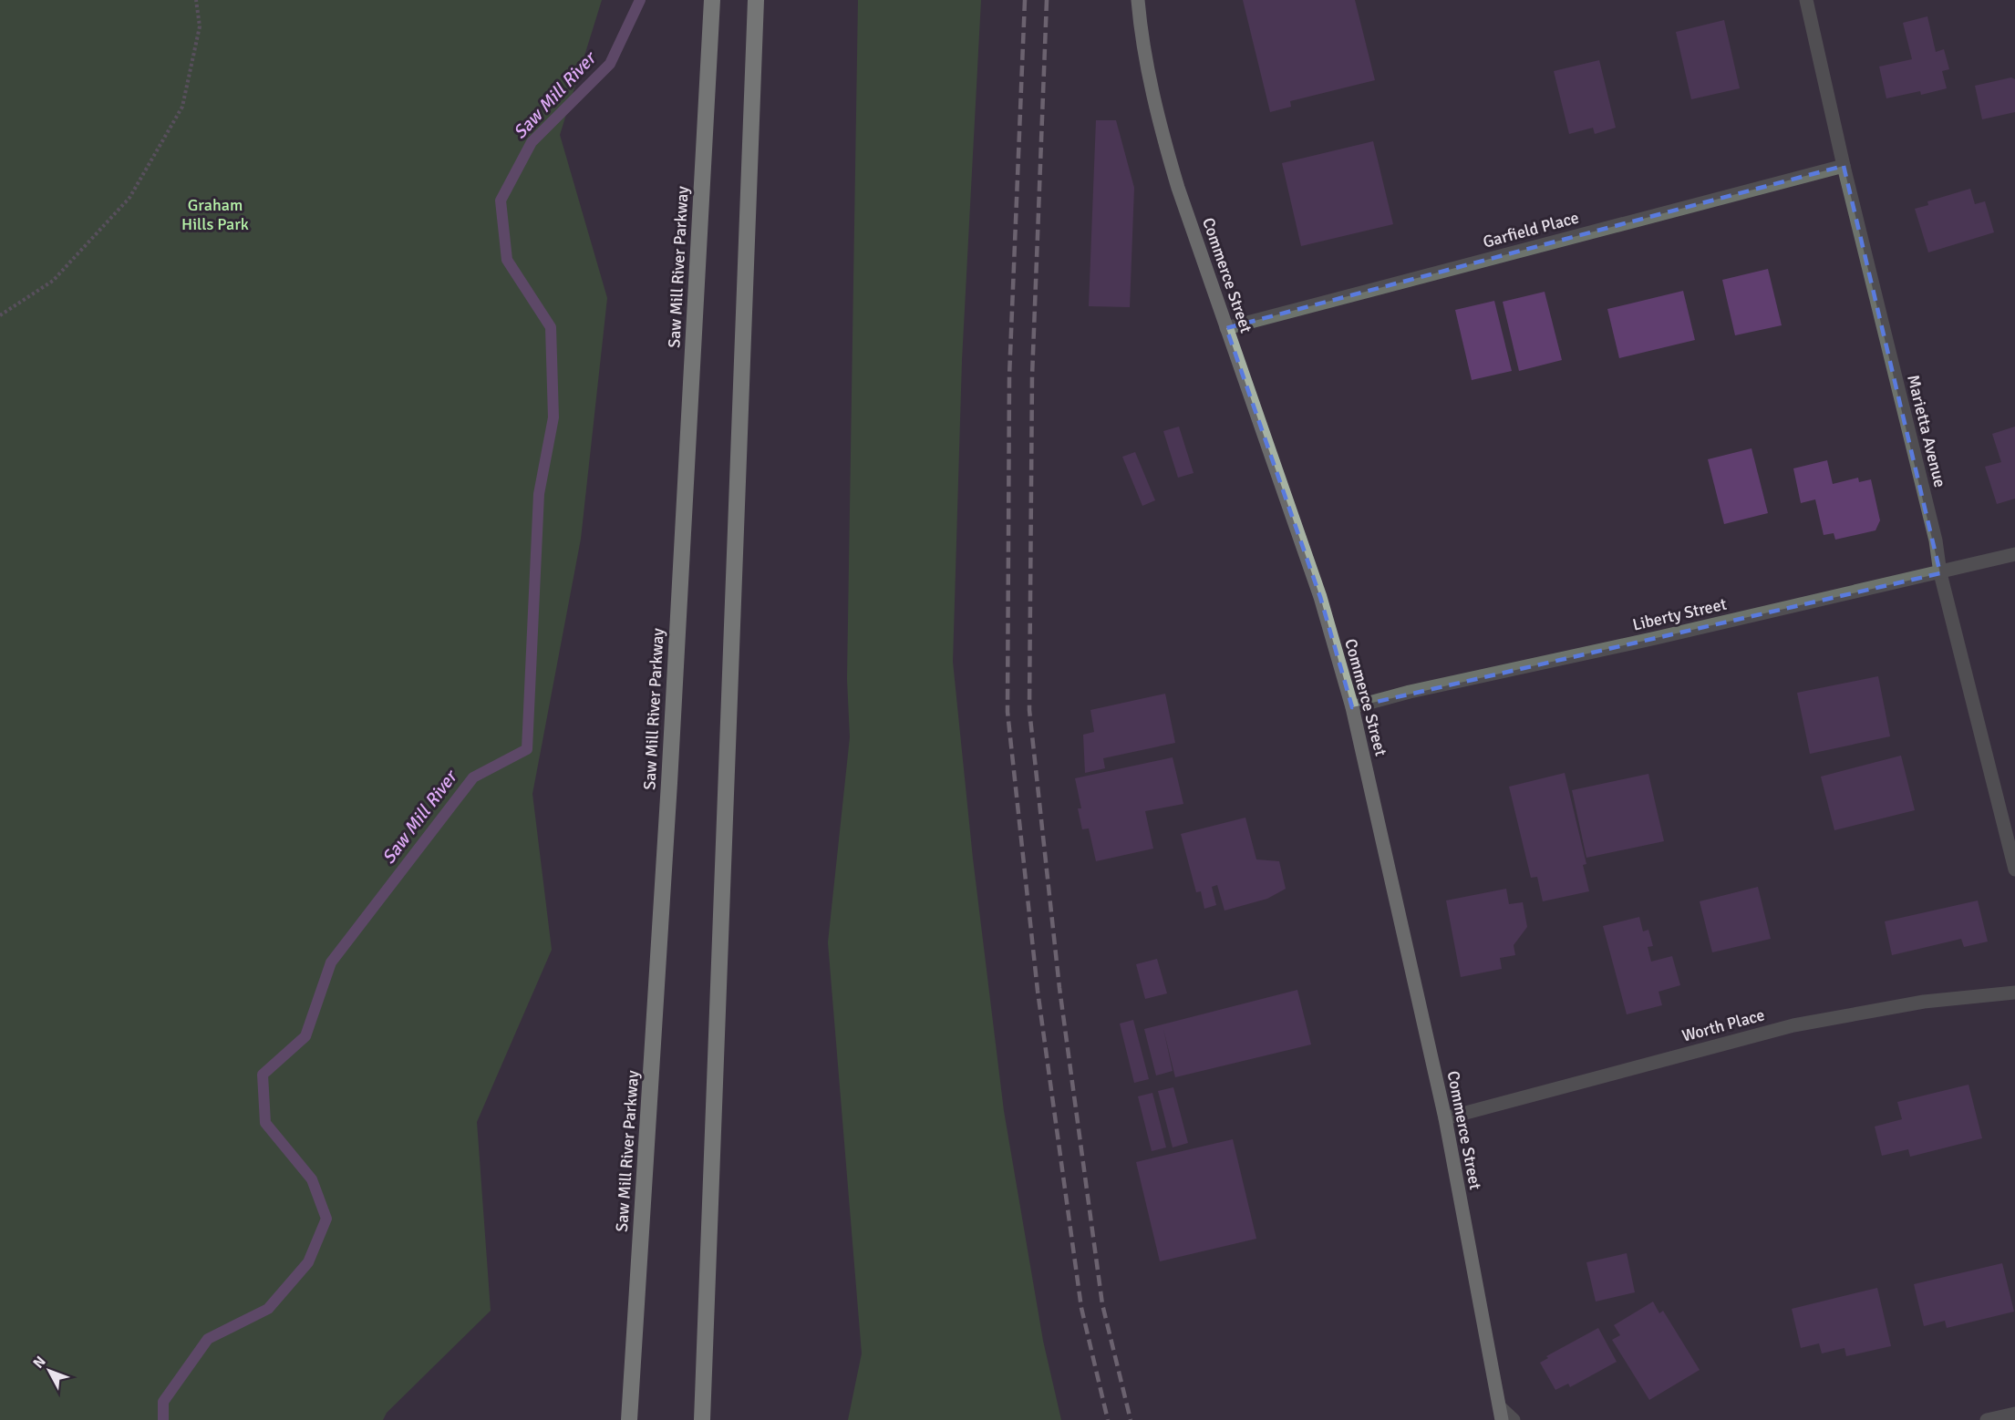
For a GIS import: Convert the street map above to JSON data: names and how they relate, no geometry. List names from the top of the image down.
{
  "streets": {
    "highway": ["Saw Mill River Parkway"],
    "main road": ["Commerce Street"],
    "street": [
      "Garfield Place",
      "Marietta Avenue",
      "Liberty Street",
      "Worth Place"
    ]
  },
  "crossings": [
    ["Garfield Place", "Commerce Street"],
    ["Garfield Place", "Marietta Avenue"],
    ["Commerce Street", "Liberty Street"],
    ["Commerce Street", "Worth Place"],
    ["Marietta Avenue", "Liberty Street"]
  ],
  "water": ["Saw Mill River"],
  "parks": ["Graham Hills Park"],
  "north": "top left"
}
